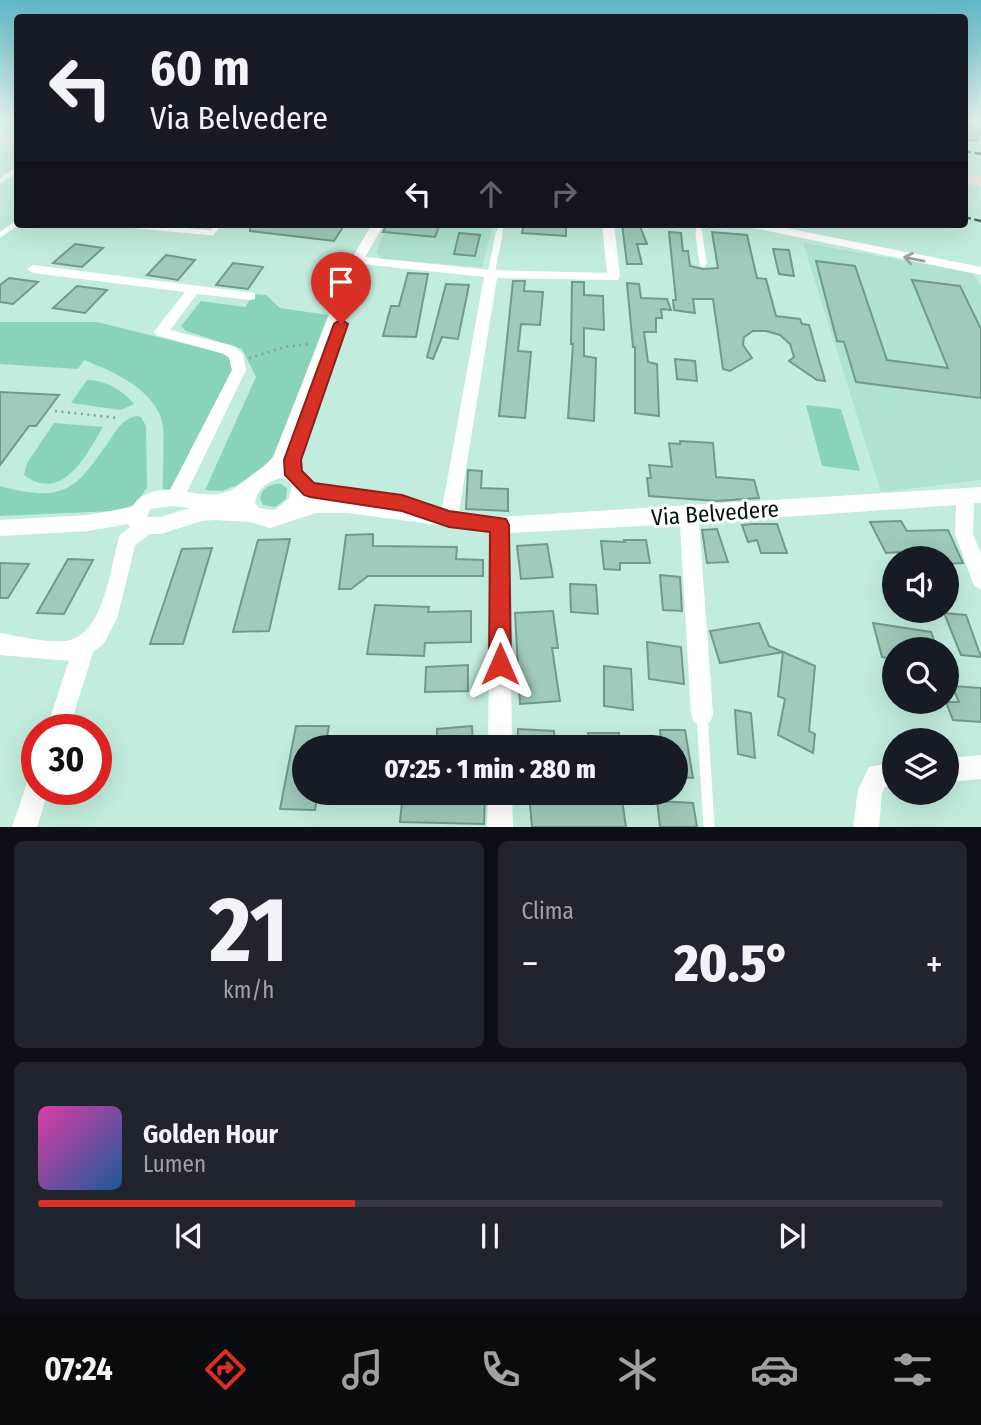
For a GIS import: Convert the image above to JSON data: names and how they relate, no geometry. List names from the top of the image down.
{
  "streets": {
    "street": ["Via Belvedere"]
  },
  "page": {
    "turn": ["60 m", "Via Belvedere"],
    "limit": "30",
    "trip": "07:25 · 1 min · 280 m",
    "tile": [
      ["21", "km/h"],
      "Clima"
    ],
    "heat": ["−", "20.5°", "+"],
    "song": ["Golden Hour", "Lumen"],
    "tabs": "07:24"
  }
}
